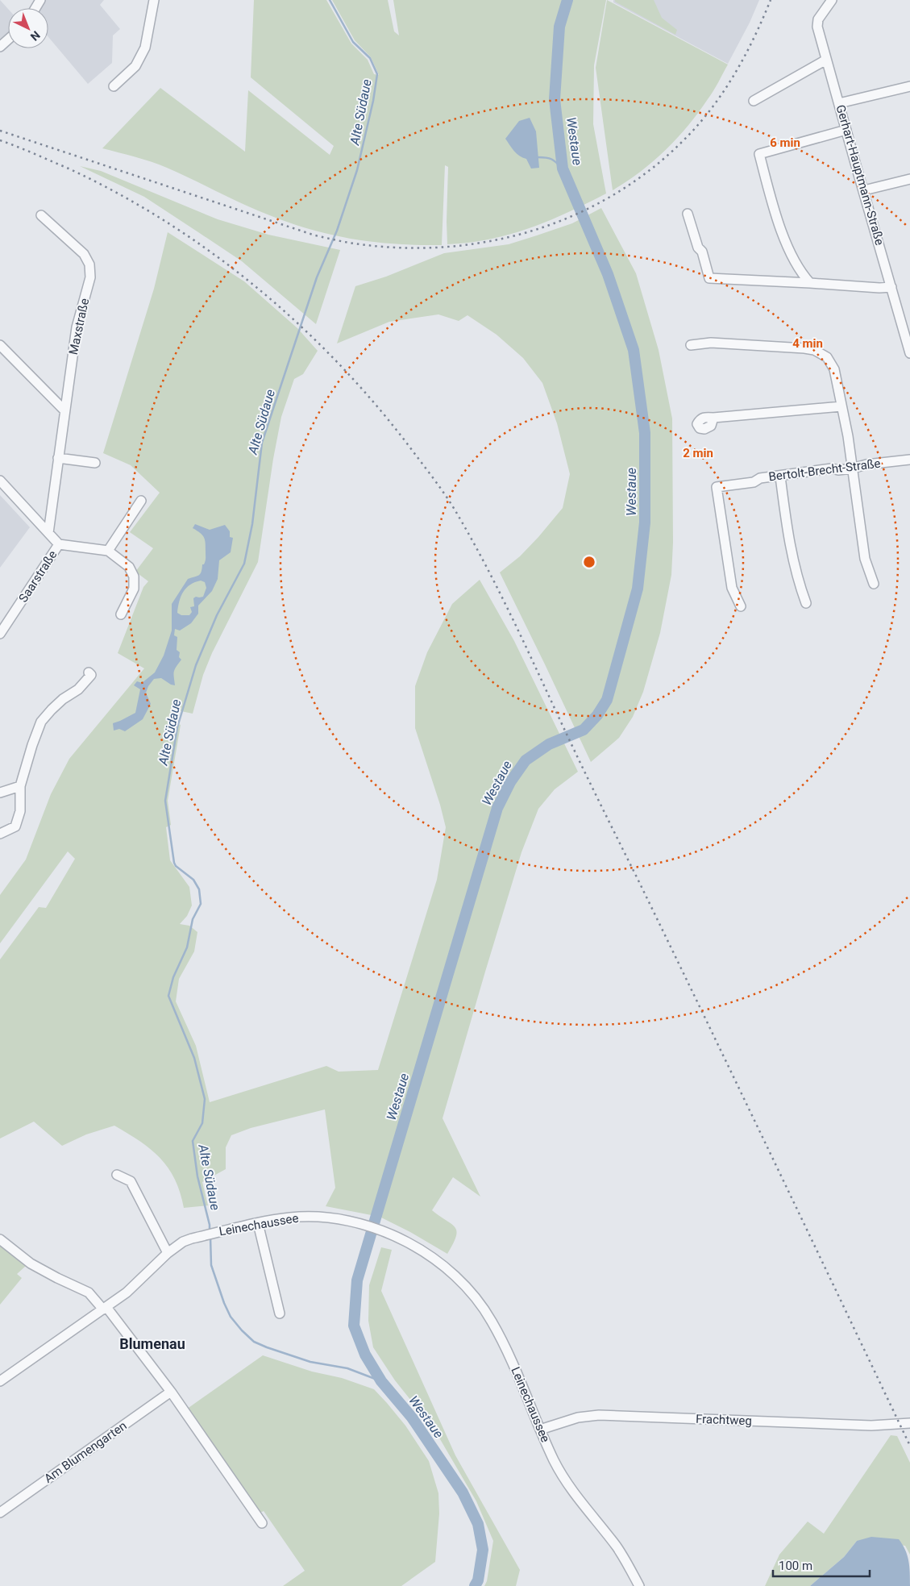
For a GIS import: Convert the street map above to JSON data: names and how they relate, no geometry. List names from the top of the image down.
{
  "streets": {
    "street": [
      "Gerhart-Hauptmann-Straße",
      "Maxstraße",
      "Bertolt-Brecht-Straße",
      "Saarstraße",
      "Leinechaussee",
      "Frachtweg",
      "Am Blumengarten"
    ]
  },
  "crossings": [
    ["Leinechaussee", "Frachtweg"]
  ],
  "districts": ["Blumenau"],
  "water": ["Alte Südaue", "Westaue"],
  "scale_bar": "100 m",
  "north": "bottom right",
  "rings": ["6 min", "4 min", "2 min"]
}
